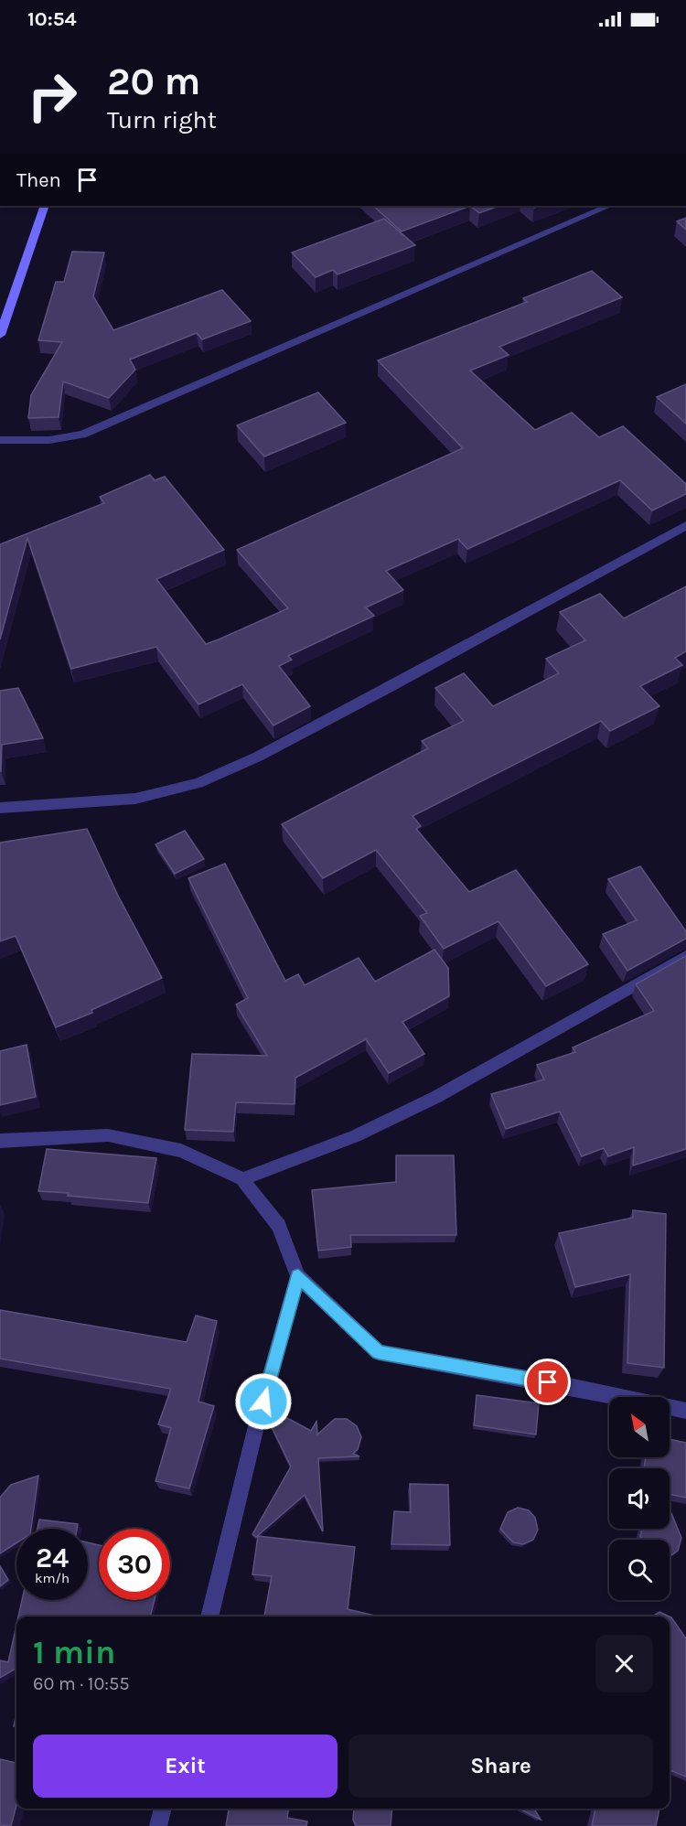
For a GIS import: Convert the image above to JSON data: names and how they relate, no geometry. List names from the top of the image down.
{
  "north": "top left",
  "page": {
    "status": "10:54",
    "turn": ["20 m", "Turn right"],
    "then": "Then",
    "speed": "24 km/h",
    "limit": "30",
    "heading": ["1 min", "60 m · 10:55"],
    "buttons": ["Exit", "Share"]
  }
}
